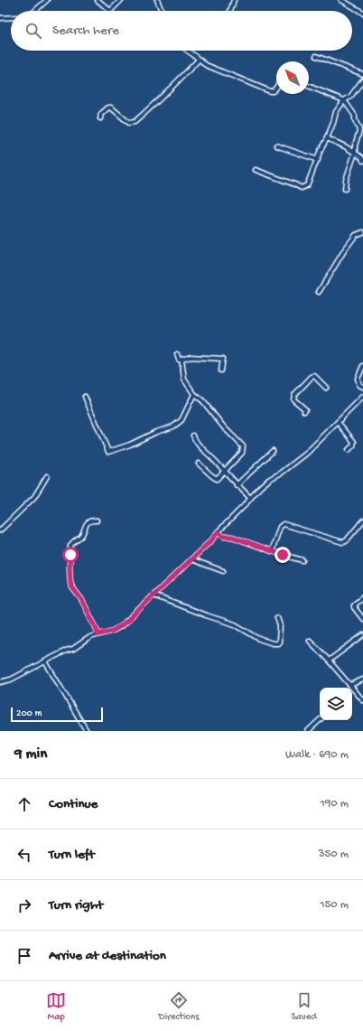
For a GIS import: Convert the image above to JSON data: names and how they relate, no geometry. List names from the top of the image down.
{
  "scale_bar": "200 m",
  "north": "top left",
  "page": {
    "search": "Search here",
    "scale": "200 m",
    "heading": ["9 min", "Walk · 690 m"],
    "list": [
      ["Continue", "190 m"],
      ["Turn left", "350 m"],
      ["Turn right", "150 m"],
      "Arrive at destination"
    ],
    "nav": ["Map", "Directions", "Saved"]
  }
}
